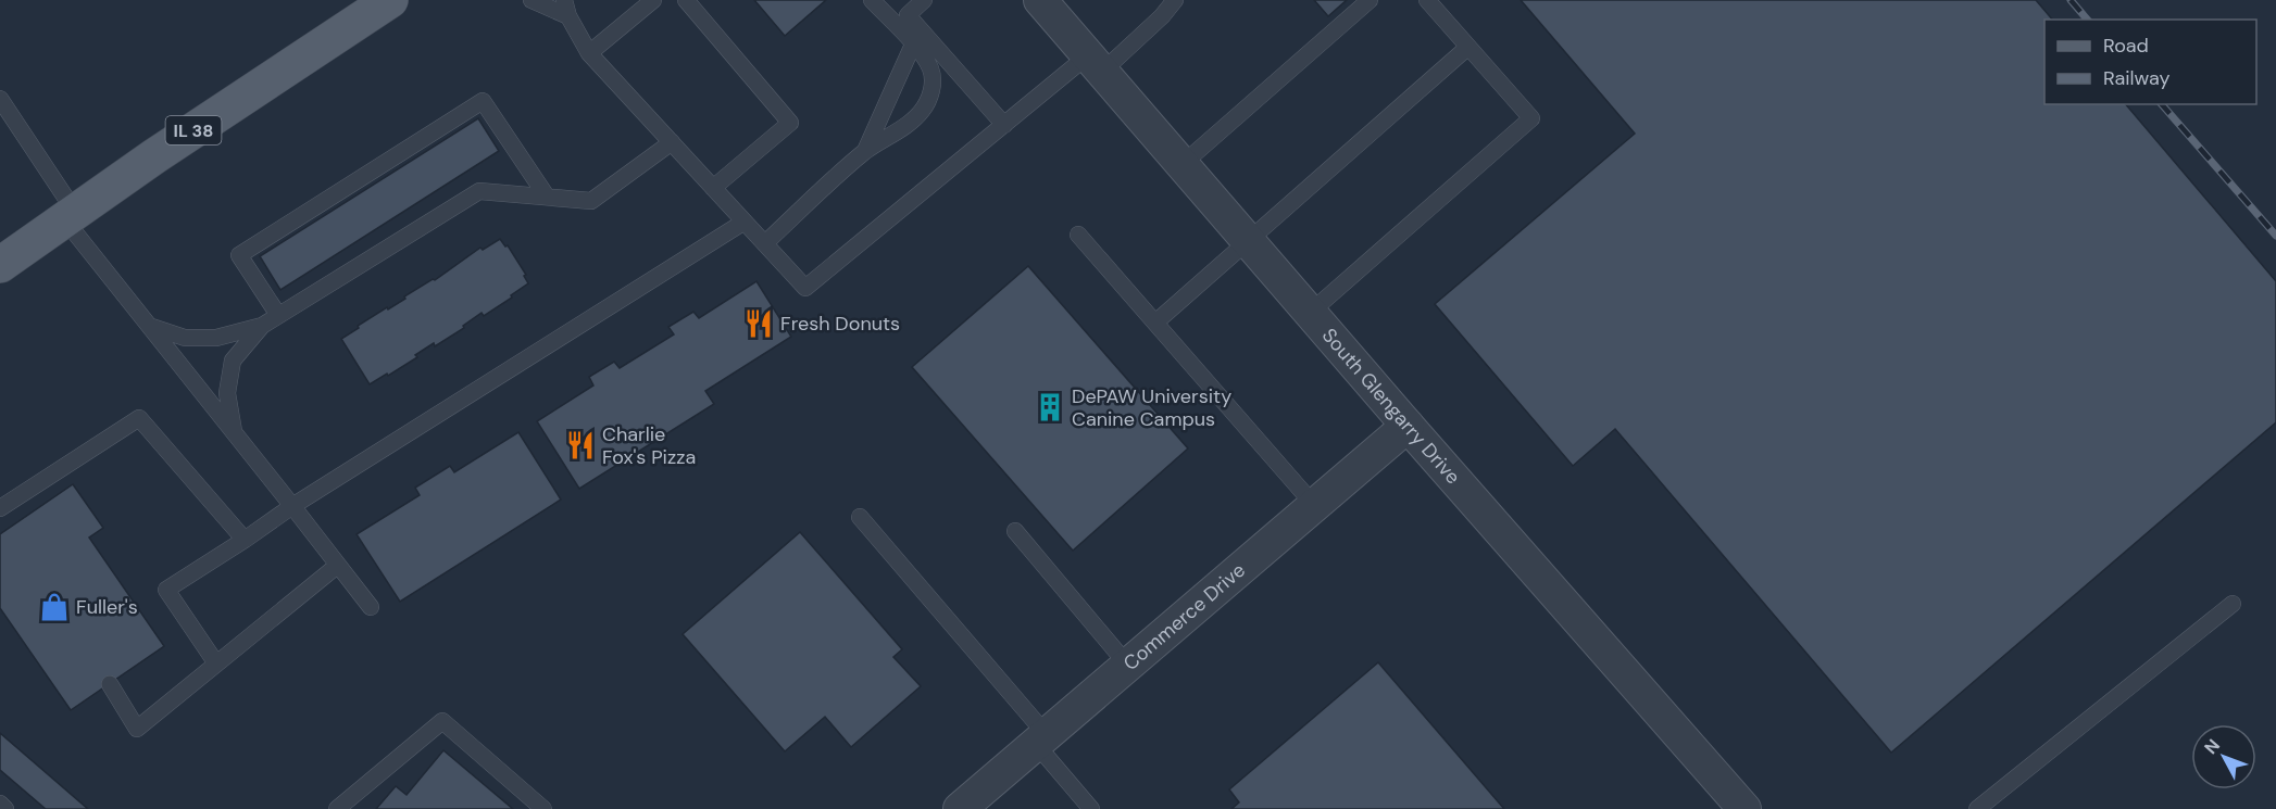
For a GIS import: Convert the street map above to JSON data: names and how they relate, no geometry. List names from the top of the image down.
{
  "streets": {
    "main road": ["IL 38"],
    "street": ["South Glengarry Drive", "Commerce Drive"]
  },
  "crossings": [
    ["South Glengarry Drive", "Commerce Drive"]
  ],
  "places": {
    "restaurant": ["Fresh Donuts", "Charlie Fox's Pizza"],
    "building": ["DePAW University Canine Campus"],
    "shop": ["Fuller's"]
  },
  "legend": ["Road", "Railway"],
  "north": "top left"
}
